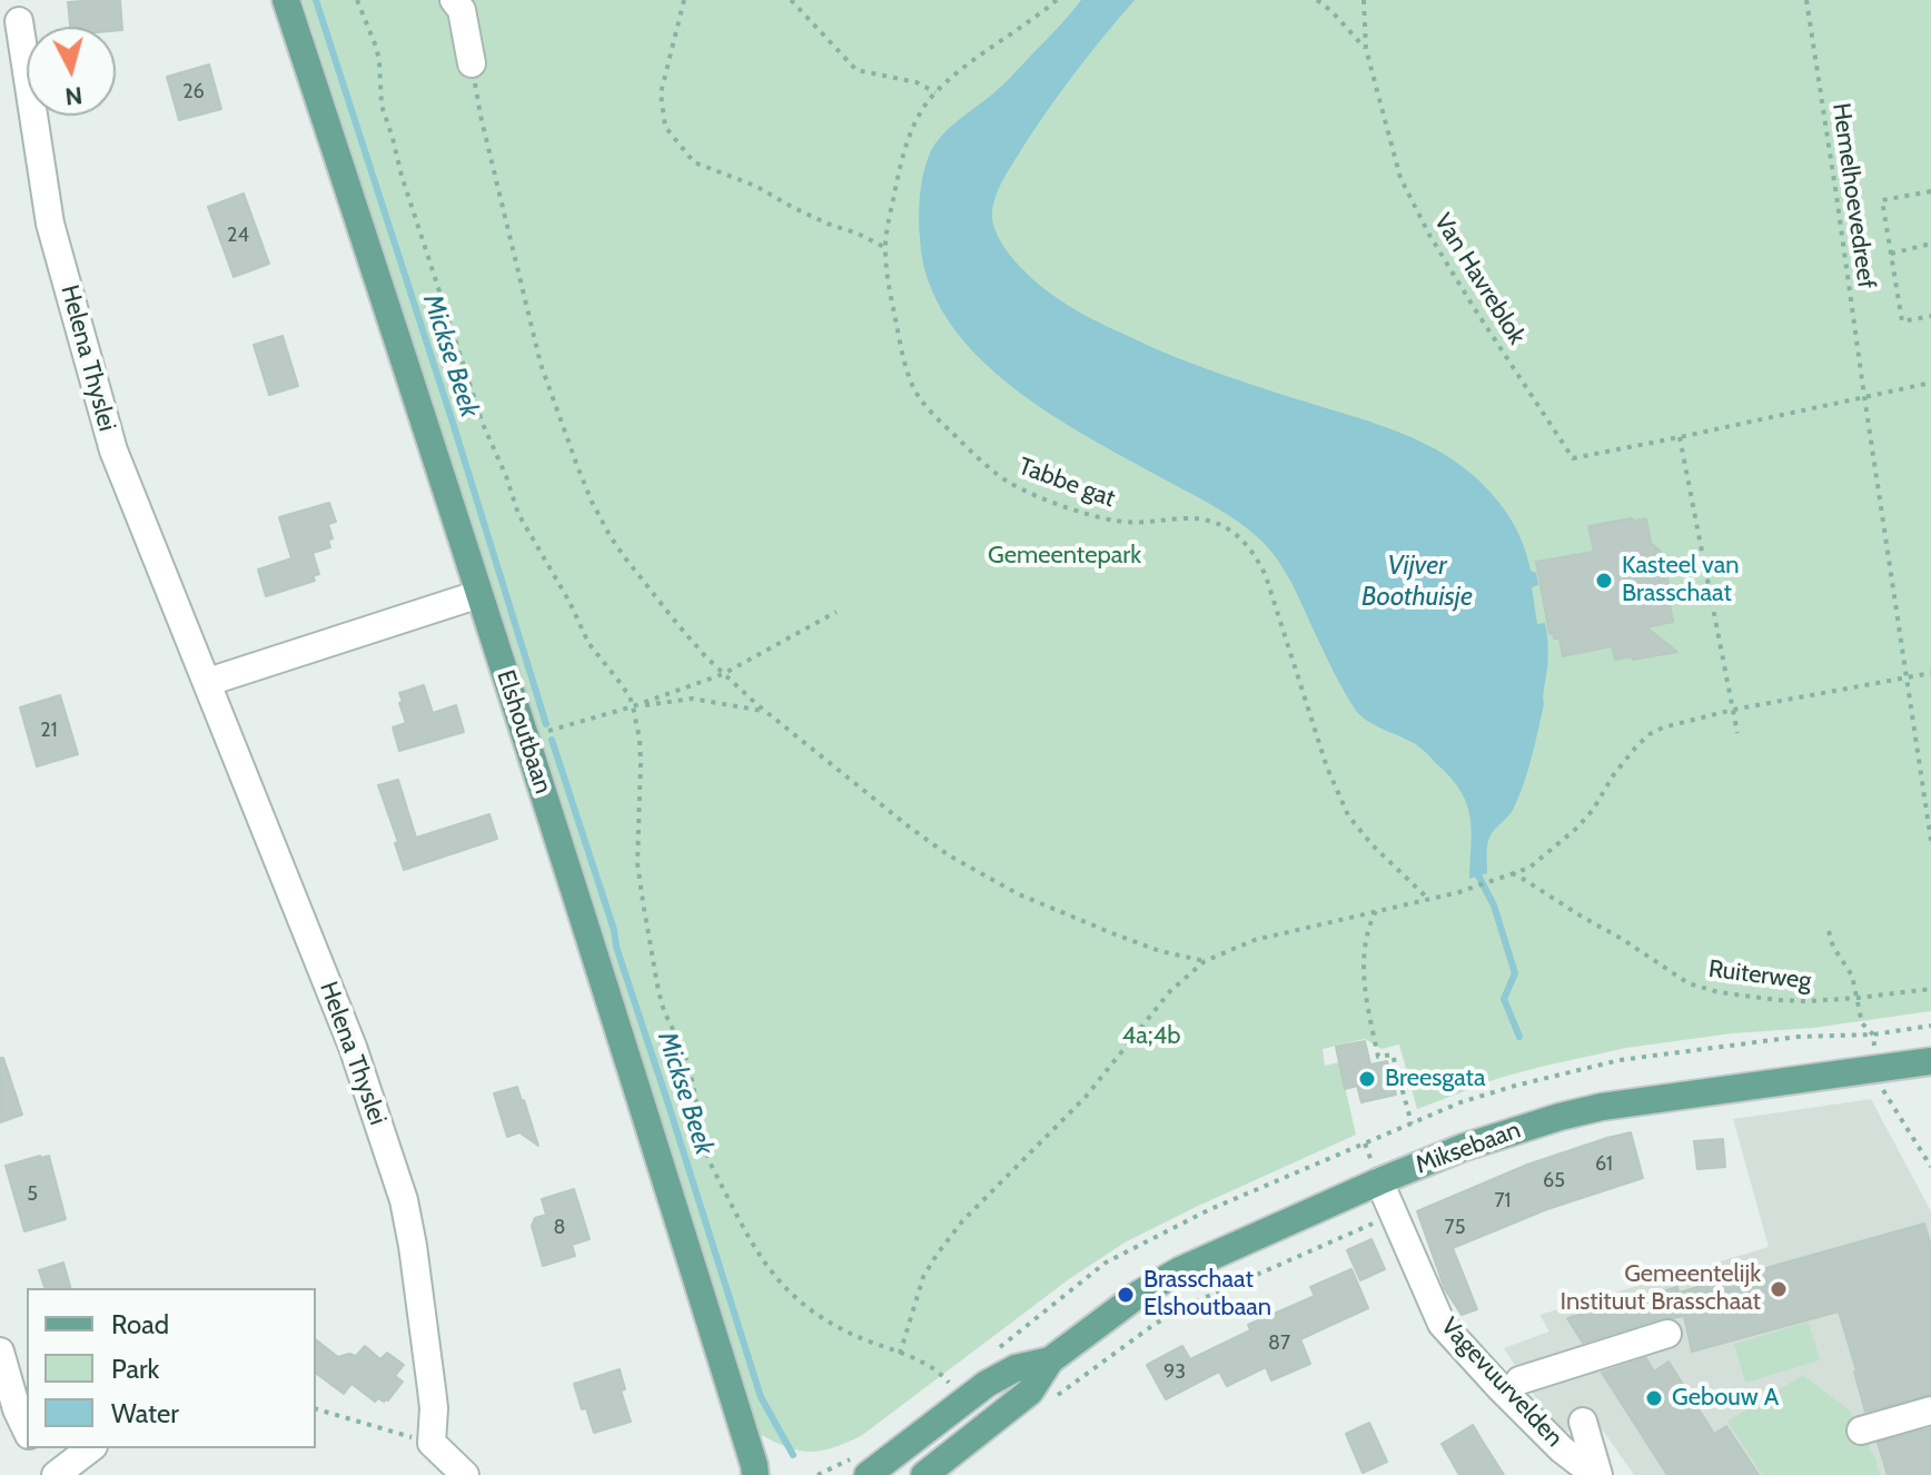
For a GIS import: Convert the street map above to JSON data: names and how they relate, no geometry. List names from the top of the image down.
{
  "streets": {
    "main road": ["Elshoutbaan", "Miksebaan"],
    "street": ["Helena Thyslei", "Vagevuurvelden"],
    "path": [
      "Hemelhoevedreef",
      "Van Havreblok",
      "Tabbe gat",
      "Ruiterweg"
    ]
  },
  "crossings": [
    ["Miksebaan", "Vagevuurvelden"]
  ],
  "water": ["Mickse Beek", "Vijver Boothuisje"],
  "parks": ["Gemeentepark", "4a;4b"],
  "places": [
    "Kasteel van Brasschaat",
    "Breesgata",
    "Gemeentelijk Instituut Brasschaat",
    "Brasschaat Elshoutbaan",
    "Gebouw A"
  ],
  "house_numbers": [
    "26",
    "24",
    "21",
    "61",
    "65",
    "5",
    "71",
    "8",
    "75",
    "87",
    "93"
  ],
  "legend": ["Road", "Park", "Water"],
  "north": "bottom"
}
